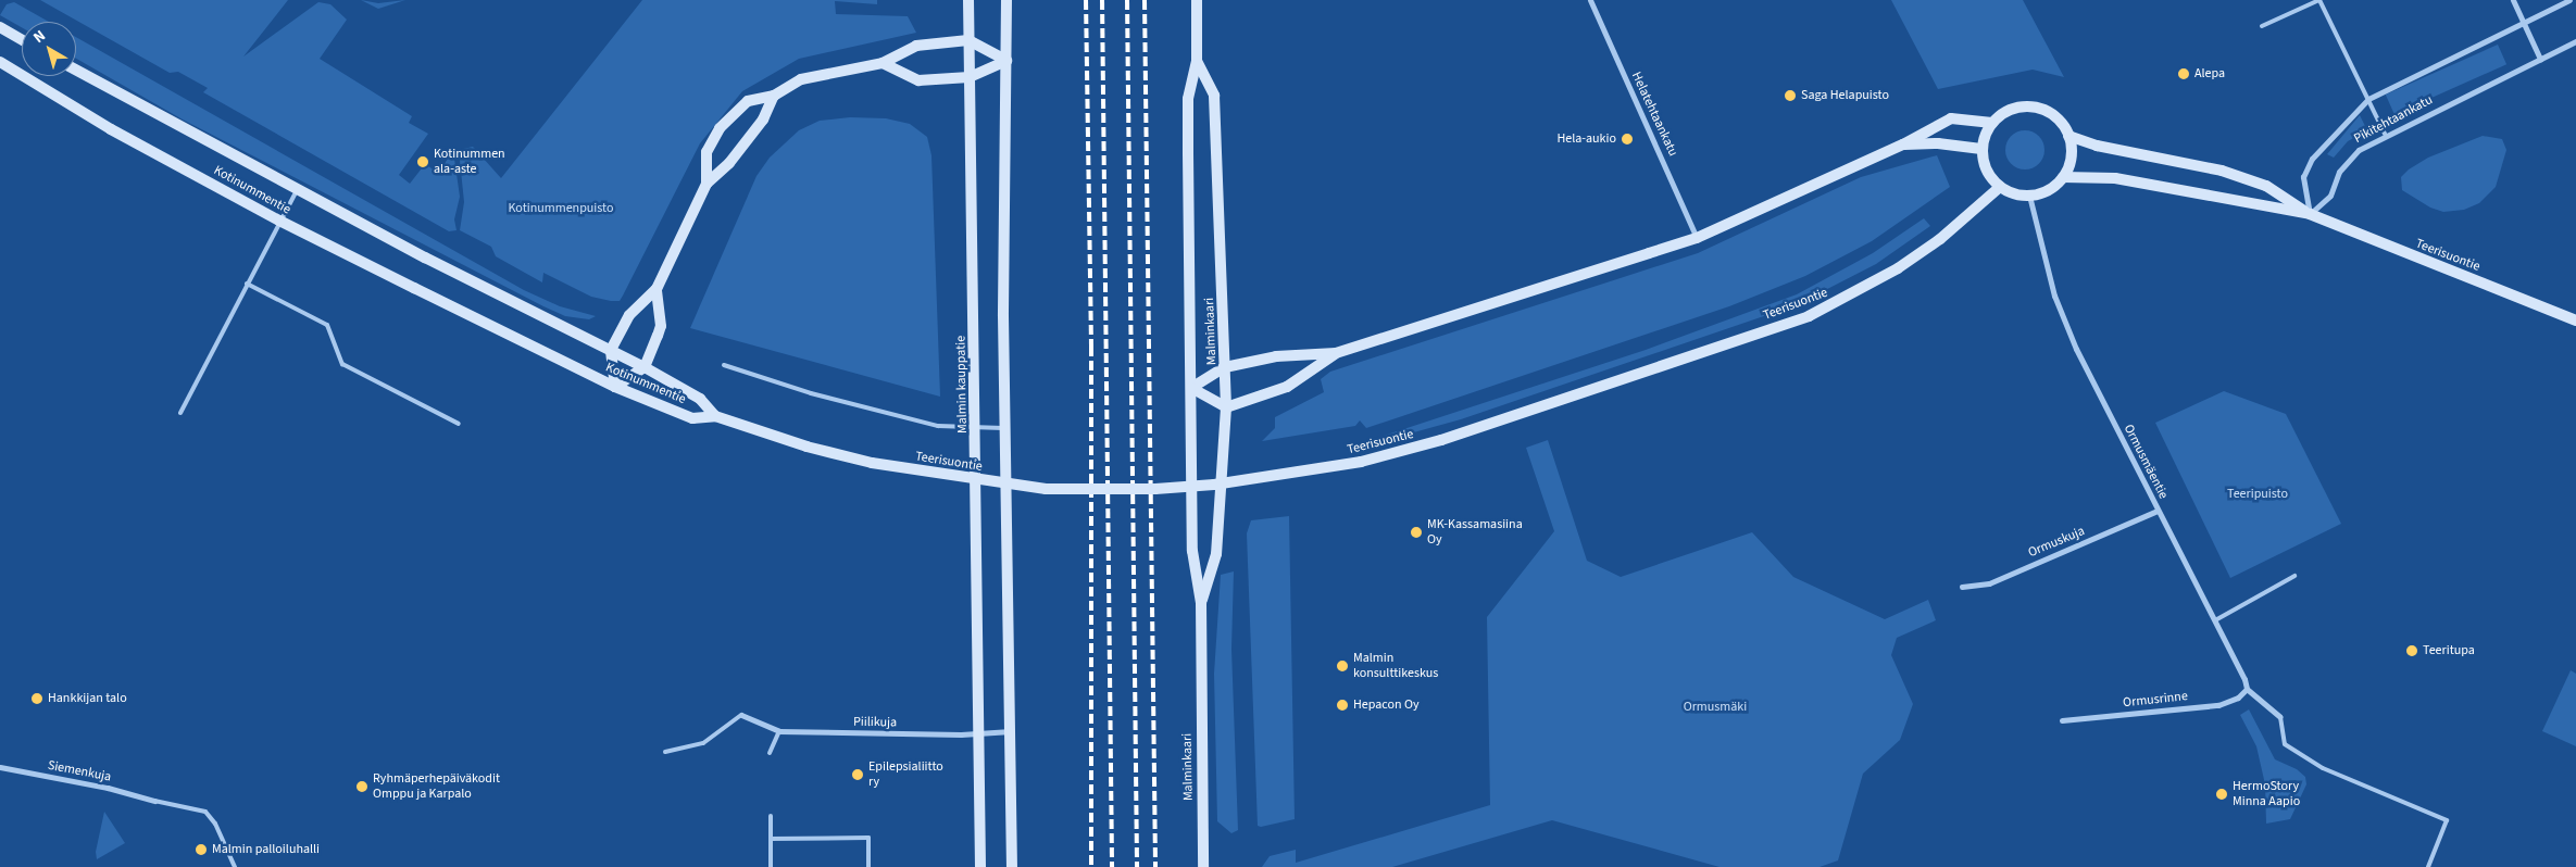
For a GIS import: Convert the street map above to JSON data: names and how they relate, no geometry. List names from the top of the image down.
{
  "streets": {
    "main road": [
      "Kotinummentie",
      "Teerisuontie",
      "Malminkaari",
      "Malmin kauppatie"
    ],
    "street": [
      "Helatehtaankatu",
      "Pikitehtaankatu",
      "Ormusmäentie",
      "Ormuskuja",
      "Ormusrinne",
      "Piilikuja",
      "Siemenkuja"
    ]
  },
  "crossings": [
    ["Pikitehtaankatu", "Teerisuontie"],
    ["Kotinummentie", "Teerisuontie"],
    ["Teerisuontie", "Ormusmäentie"],
    ["Malmin kauppatie", "Piilikuja"],
    ["Ormusmäentie", "Ormuskuja"],
    ["Ormusmäentie", "Ormusrinne"]
  ],
  "parks": ["Kotinummenpuisto", "Teeripuisto", "Ormusmäki"],
  "places": [
    "Alepa",
    "Saga Helapuisto",
    "Hela-aukio",
    "Kotinummen ala-aste",
    "MK-Kassamasiina Oy",
    "Teeritupa",
    "Malmin konsulttikeskus",
    "Hankkijan talo",
    "Hepacon Oy",
    "Epilepsialiitto ry",
    "Ryhmäperhepäiväkodit Omppu ja Karpalo",
    "HermoStory Minna Aapio",
    "Malmin palloiluhalli"
  ],
  "north": "top left"
}
